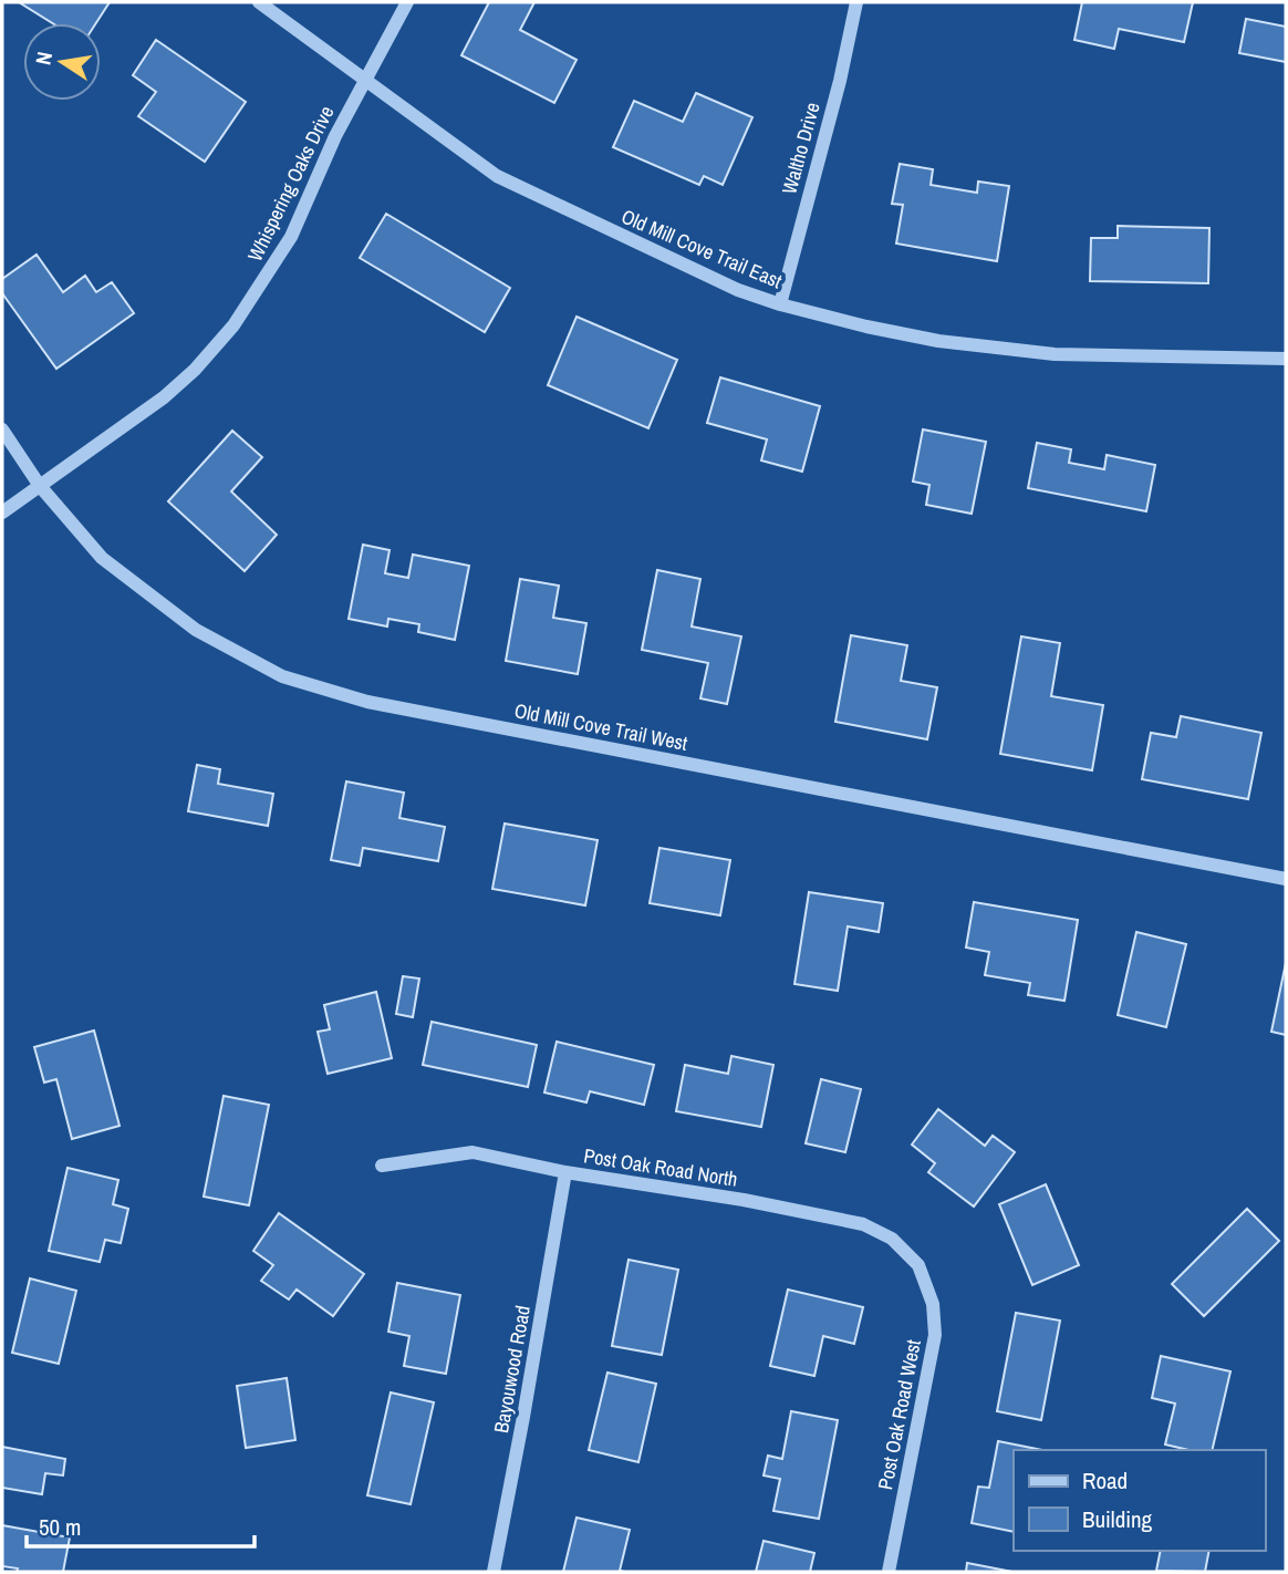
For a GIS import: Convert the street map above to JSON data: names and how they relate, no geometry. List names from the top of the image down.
{
  "streets": {
    "street": [
      "Waltho Drive",
      "Whispering Oaks Drive",
      "Old Mill Cove Trail East",
      "Old Mill Cove Trail West",
      "Post Oak Road North",
      "Bayouwood Road",
      "Post Oak Road West"
    ]
  },
  "crossings": [
    ["Waltho Drive", "Old Mill Cove Trail East"],
    ["Whispering Oaks Drive", "Old Mill Cove Trail East"],
    ["Whispering Oaks Drive", "Old Mill Cove Trail West"],
    ["Post Oak Road North", "Bayouwood Road"],
    ["Post Oak Road North", "Post Oak Road West"]
  ],
  "legend": ["Road", "Building"],
  "scale_bar": "50 m",
  "north": "left"
}
